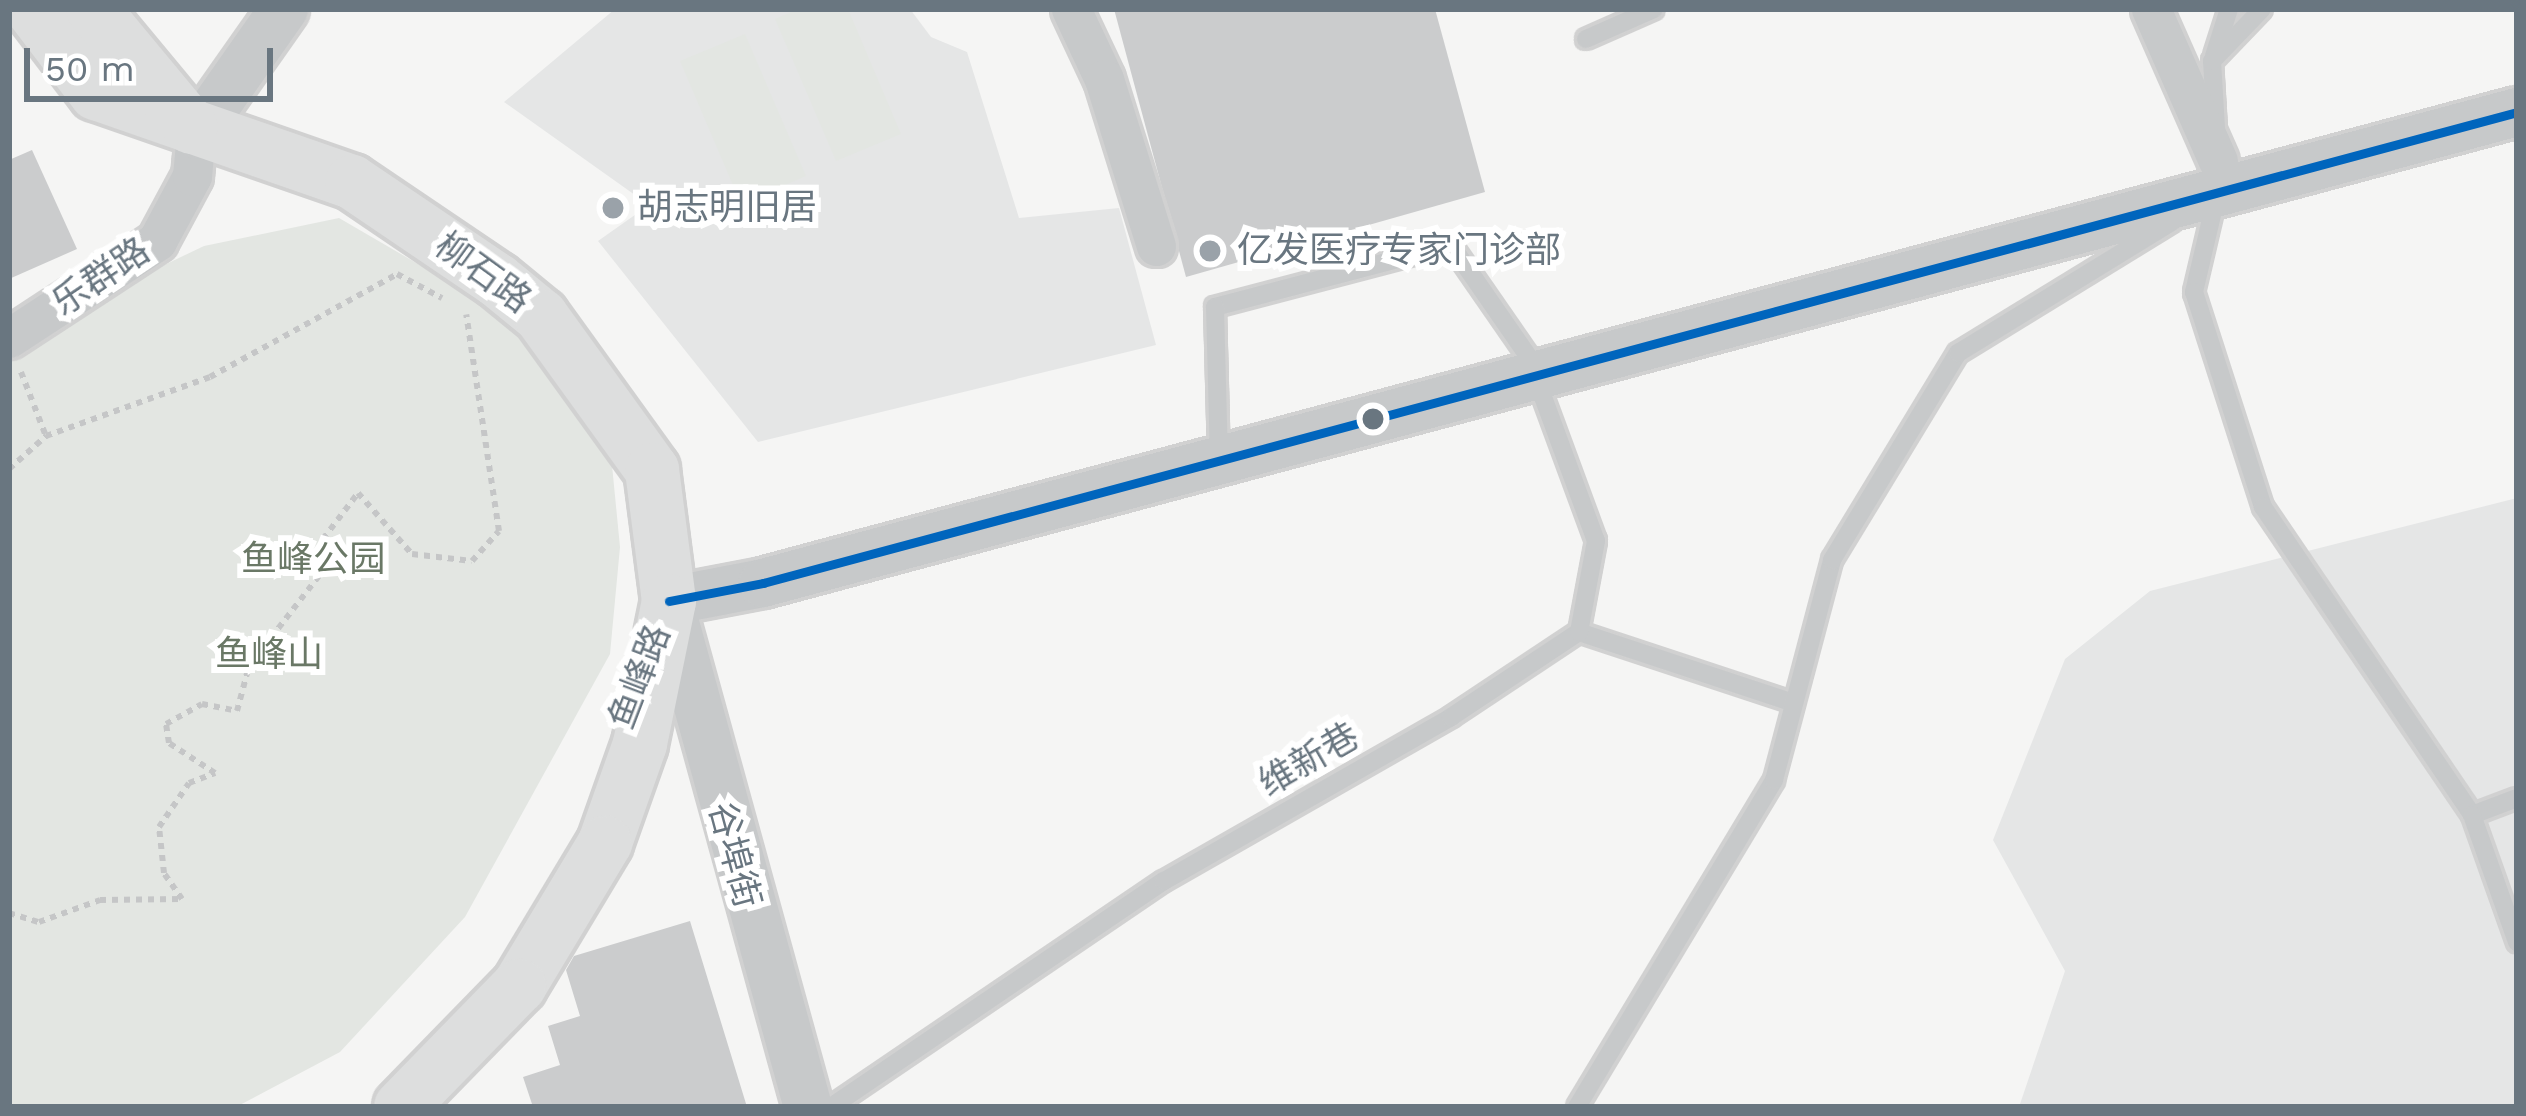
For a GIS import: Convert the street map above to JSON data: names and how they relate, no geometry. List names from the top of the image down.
{
  "streets": {
    "main road": ["柳石路", "鱼峰路"],
    "street": ["乐群路", "谷埠街"],
    "lane": ["维新巷"]
  },
  "crossings": [
    ["柳石路", "乐群路"],
    ["柳石路", "鱼峰路"],
    ["柳石路", "谷埠街"],
    ["鱼峰路", "谷埠街"]
  ],
  "parks": ["鱼峰公园", "鱼峰山"],
  "places": ["胡志明旧居", "亿发医疗专家门诊部"],
  "scale_bar": "50 m"
}
